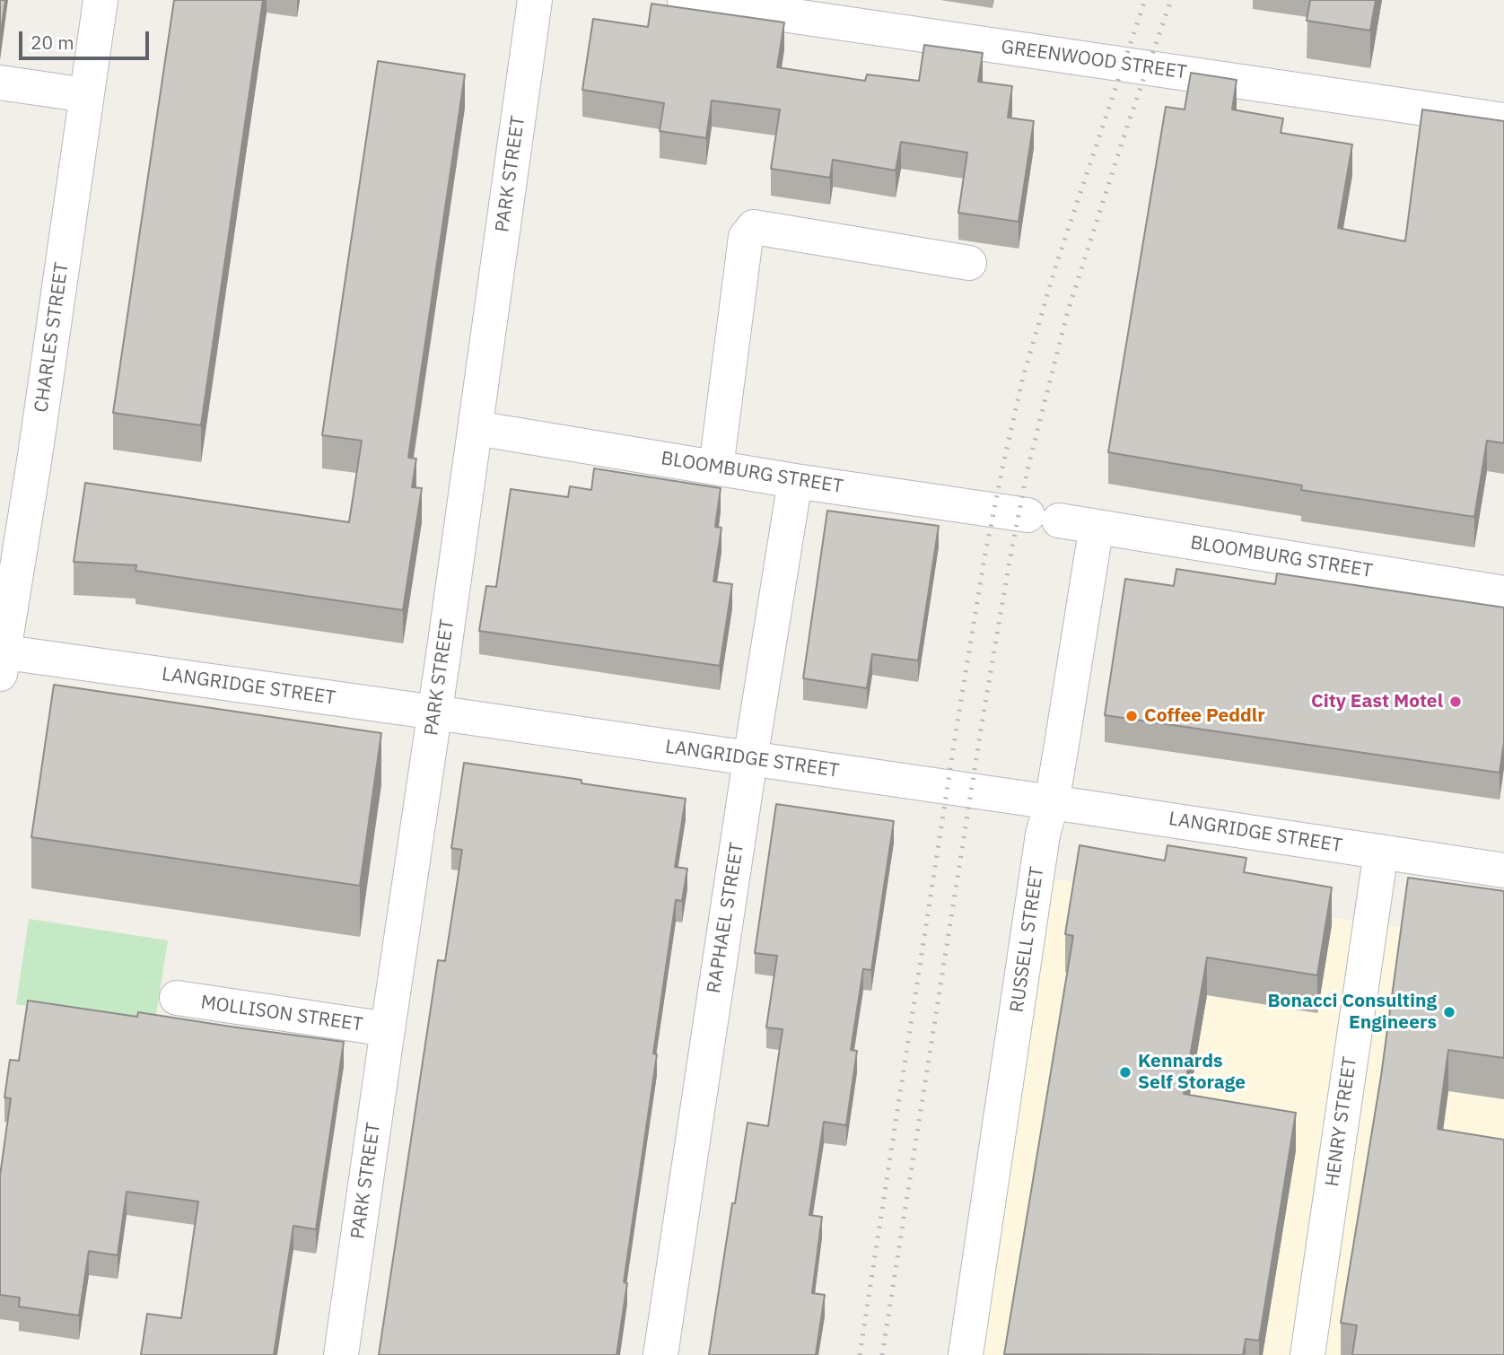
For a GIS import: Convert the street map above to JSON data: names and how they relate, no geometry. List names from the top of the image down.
{
  "streets": {
    "street": [
      "GREENWOOD STREET",
      "PARK STREET",
      "CHARLES STREET",
      "BLOOMBURG STREET",
      "LANGRIDGE STREET",
      "RAPHAEL STREET",
      "RUSSELL STREET",
      "MOLLISON STREET",
      "HENRY STREET"
    ]
  },
  "crossings": [
    ["PARK STREET", "BLOOMBURG STREET"],
    ["PARK STREET", "LANGRIDGE STREET"],
    ["PARK STREET", "MOLLISON STREET"],
    ["CHARLES STREET", "LANGRIDGE STREET"],
    ["BLOOMBURG STREET", "RAPHAEL STREET"],
    ["BLOOMBURG STREET", "RUSSELL STREET"],
    ["LANGRIDGE STREET", "RAPHAEL STREET"],
    ["LANGRIDGE STREET", "RUSSELL STREET"],
    ["LANGRIDGE STREET", "HENRY STREET"]
  ],
  "places": [
    "City East Motel",
    "Coffee Peddlr",
    "Bonacci Consulting Engineers",
    "Kennards Self Storage"
  ],
  "scale_bar": "20 m"
}
